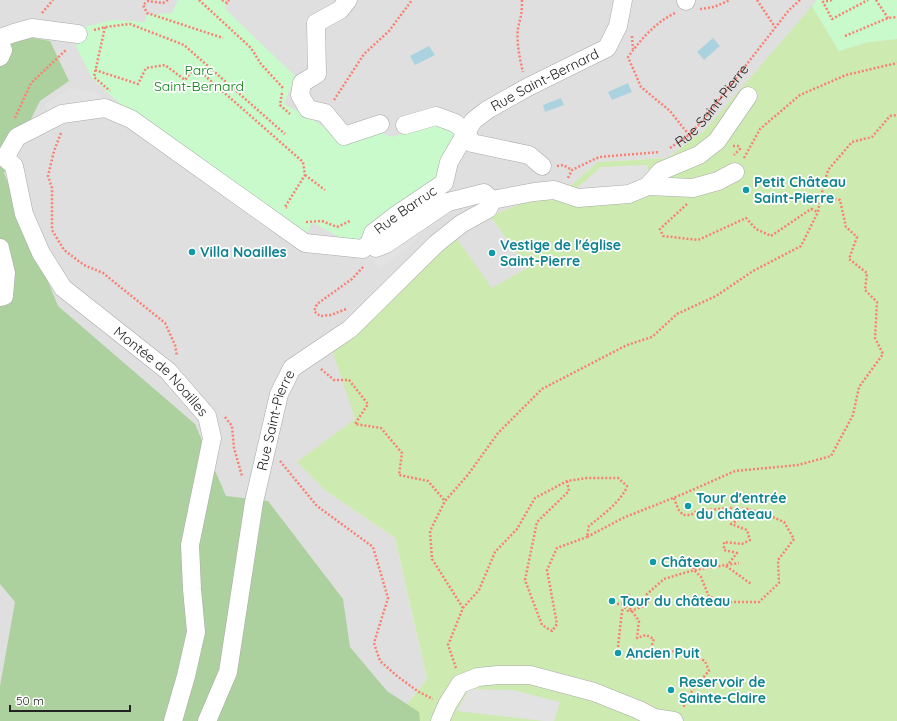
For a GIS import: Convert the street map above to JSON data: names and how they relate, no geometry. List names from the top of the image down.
{
  "streets": {
    "street": [
      "Rue Saint-Bernard",
      "Rue Saint-Pierre",
      "Rue Barruc",
      "Montée de Noailles"
    ]
  },
  "crossings": [
    ["Rue Saint-Bernard", "Rue Barruc"],
    ["Rue Saint-Pierre", "Rue Barruc"]
  ],
  "parks": ["Parc Saint-Bernard"],
  "places": [
    "Petit Château Saint-Pierre",
    "Villa Noailles",
    "Vestige de l'église Saint-Pierre",
    "Tour d'entrée du château",
    "Château",
    "Tour du château",
    "Ancien Puit",
    "Reservoir de Sainte-Claire"
  ],
  "scale_bar": "50 m"
}
